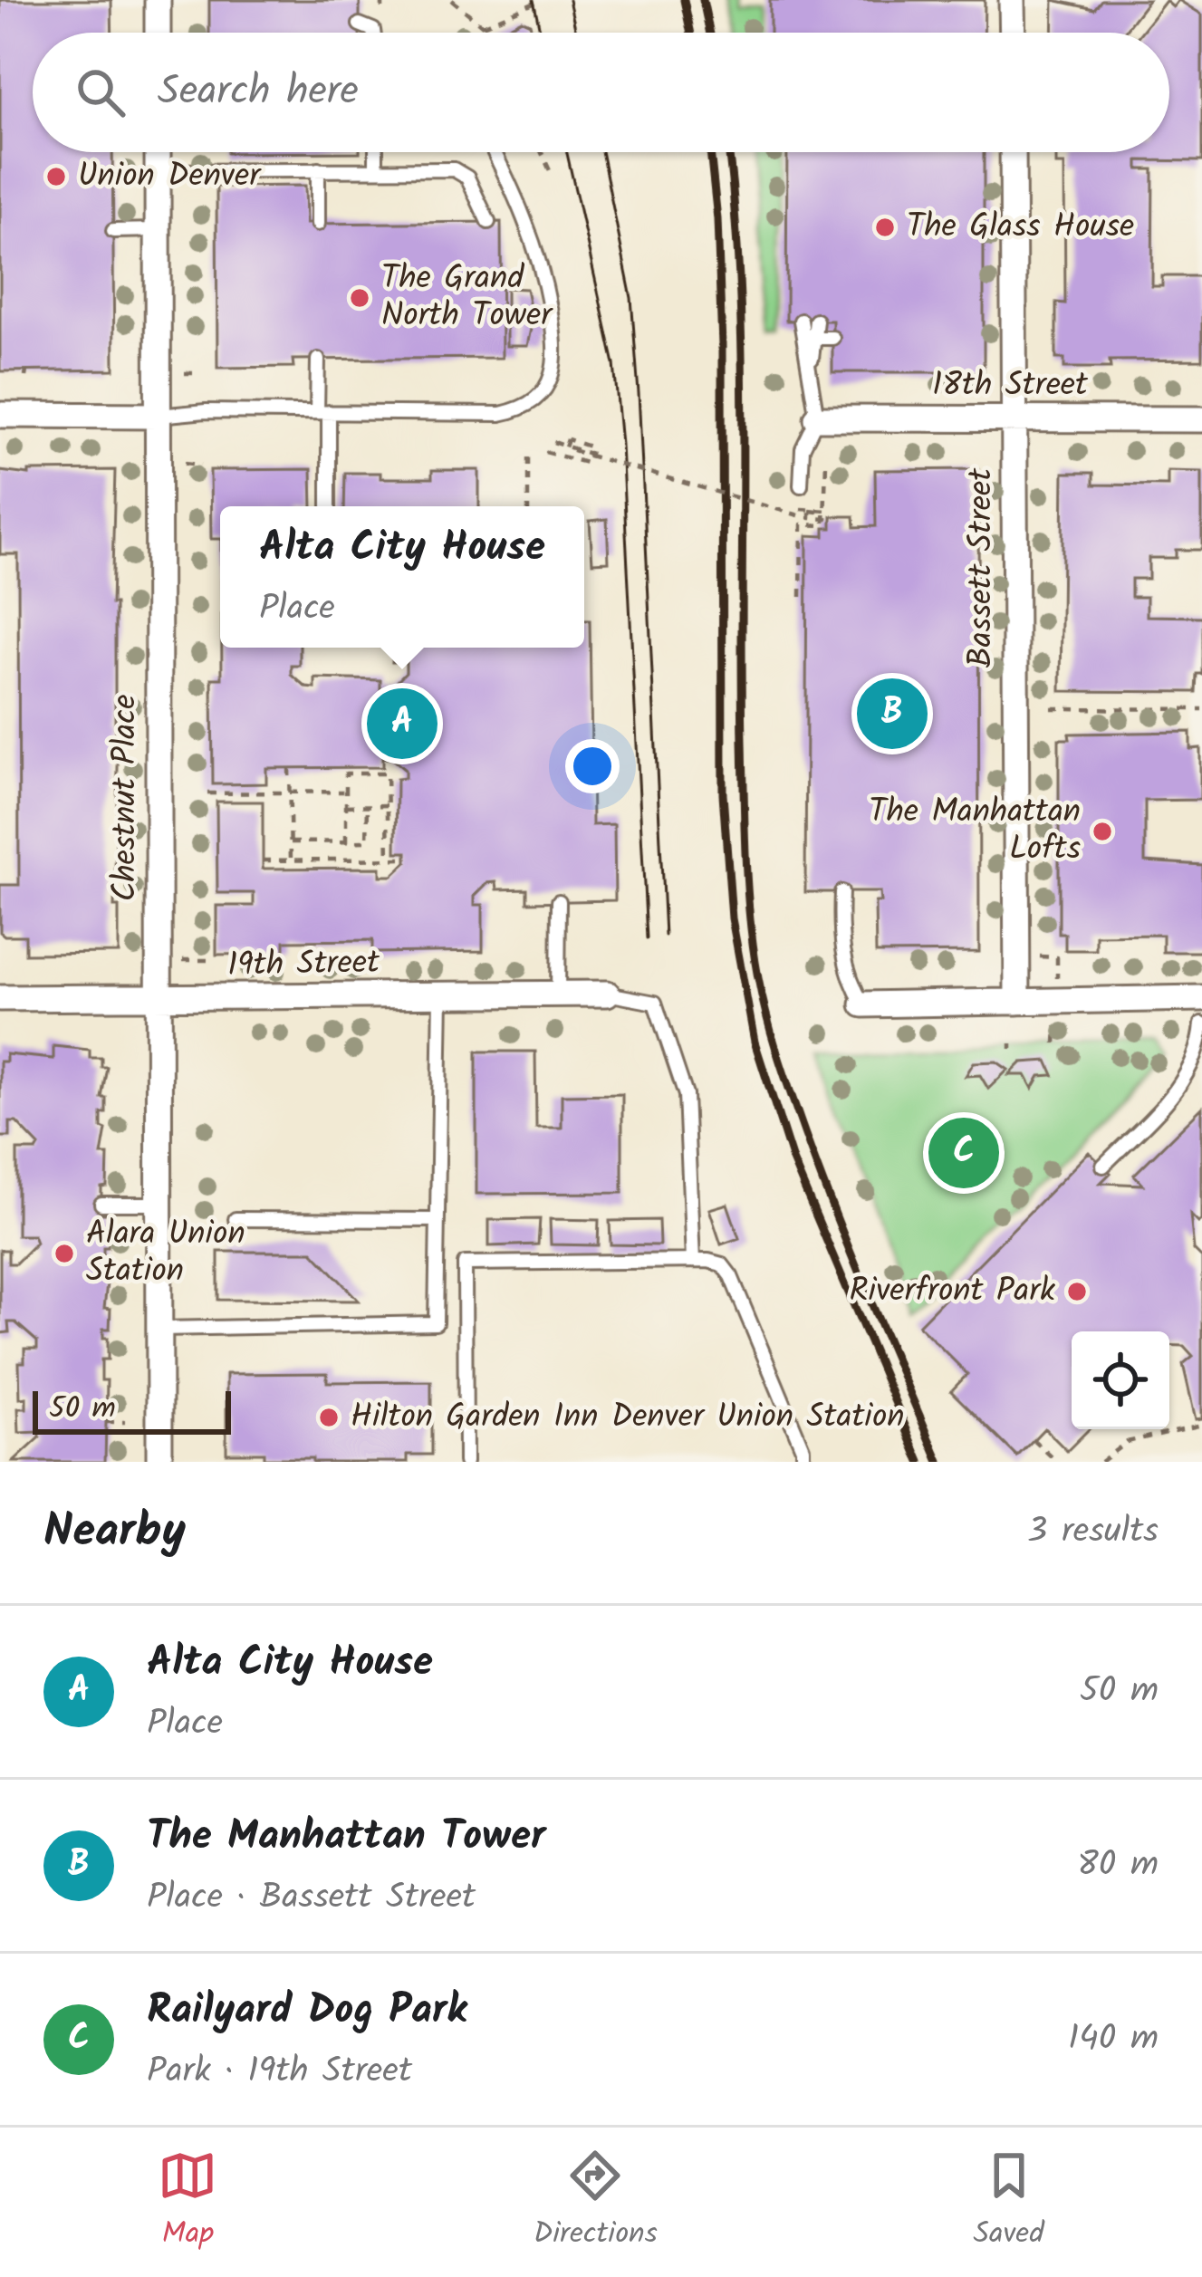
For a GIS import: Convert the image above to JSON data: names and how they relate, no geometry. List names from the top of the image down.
{
  "streets": {
    "street": [
      "18th Street",
      "Bassett Street",
      "Chestnut Place",
      "19th Street"
    ]
  },
  "crossings": [
    ["18th Street", "Bassett Street"],
    ["Chestnut Place", "19th Street"]
  ],
  "places": [
    "Union Denver",
    "The Glass House",
    "The Grand North Tower",
    "The Manhattan Lofts",
    "Alara Union Station",
    "Riverfront Park",
    "Hilton Garden Inn Denver Union Station"
  ],
  "scale_bar": "50 m",
  "page": {
    "search": "Search here",
    "popup": ["Alta City House", "Place"],
    "pins": ["B", "A", "C"],
    "scale": "50 m",
    "heading": ["Nearby", "3 results"],
    "list": [
      {
        "mark": "A",
        "name": "Alta City House",
        "note": "Place",
        "value": "50 m"
      },
      {
        "mark": "B",
        "name": "The Manhattan Tower",
        "note": "Place · Bassett Street",
        "value": "80 m"
      },
      {
        "mark": "C",
        "name": "Railyard Dog Park",
        "note": "Park · 19th Street",
        "value": "140 m"
      }
    ],
    "nav": ["Map", "Directions", "Saved"]
  }
}
